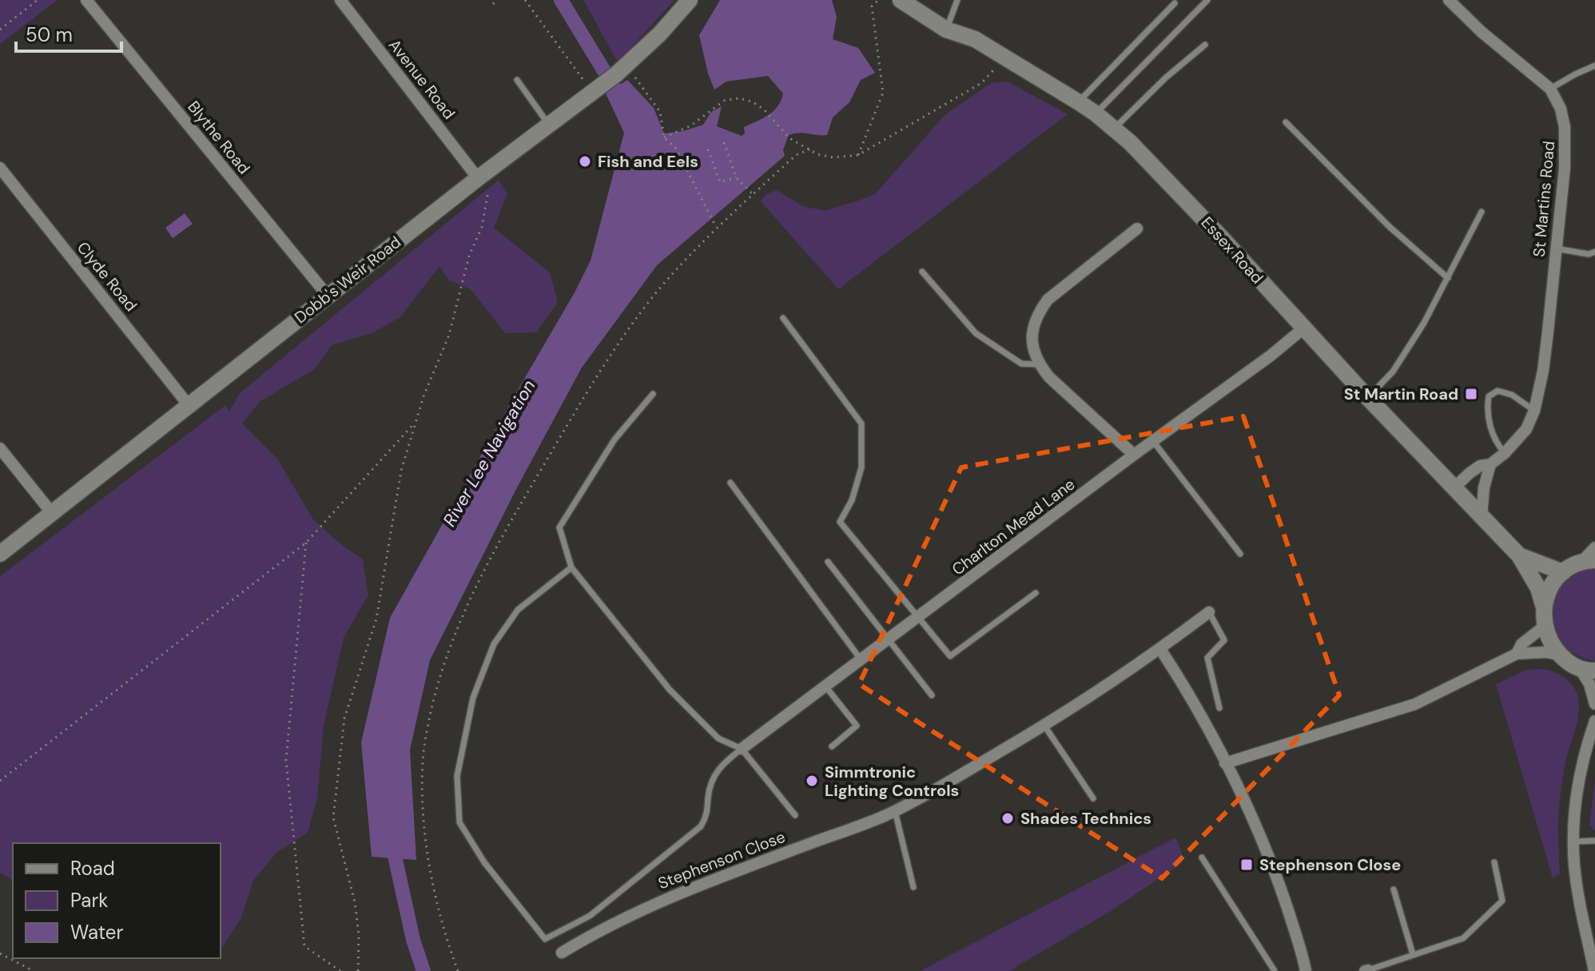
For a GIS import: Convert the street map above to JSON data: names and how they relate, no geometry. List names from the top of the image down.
{
  "streets": {
    "street": [
      "Avenue Road",
      "Blythe Road",
      "St Martins Road",
      "Essex Road",
      "Clyde Road",
      "Dobb's Weir Road",
      "Charlton Mead Lane",
      "Stephenson Close"
    ]
  },
  "crossings": [
    ["Avenue Road", "Dobb's Weir Road"],
    ["Blythe Road", "Dobb's Weir Road"],
    ["Essex Road", "Charlton Mead Lane"],
    ["Clyde Road", "Dobb's Weir Road"]
  ],
  "water": ["River Lee Navigation"],
  "places": {
    "other": ["Fish and Eels", "Simmtronic Lighting Controls", "Shades Technics"],
    "transit": ["St Martin Road", "Stephenson Close"]
  },
  "legend": ["Road", "Park", "Water"],
  "scale_bar": "50 m"
}
